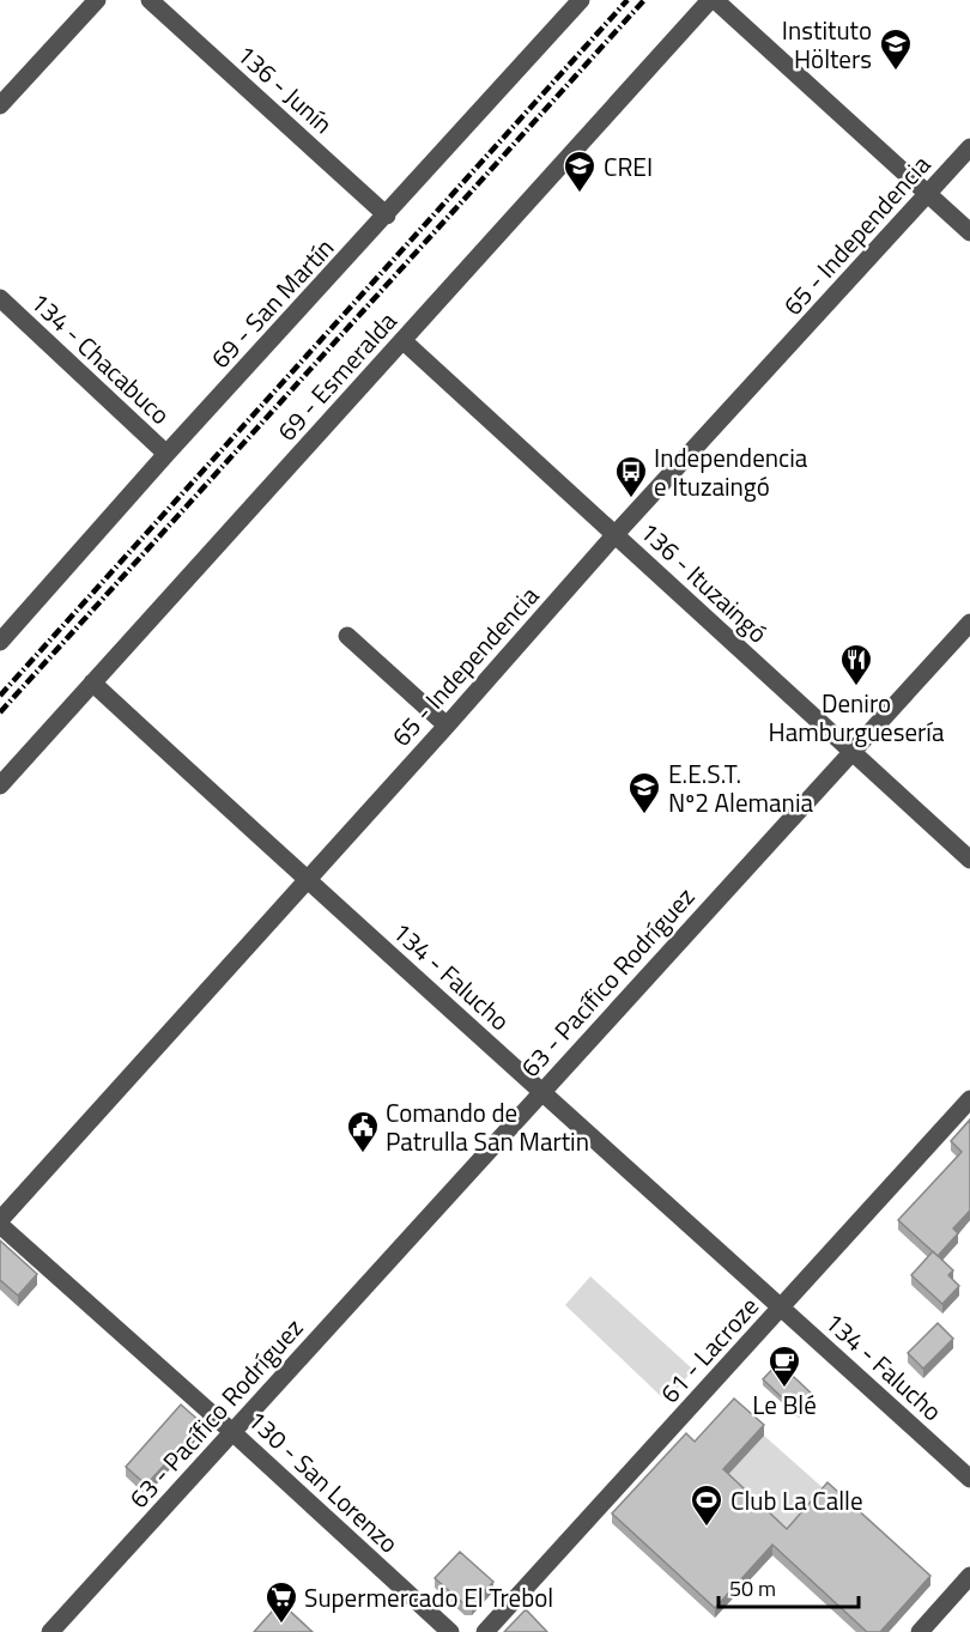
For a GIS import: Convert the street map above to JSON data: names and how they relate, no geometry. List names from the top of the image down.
{
  "streets": {
    "street": [
      "136 - Junín",
      "65 - Independencia",
      "69 - San Martín",
      "134 - Chacabuco",
      "69 - Esmeralda",
      "136 - Ituzaingó",
      "134 - Falucho",
      "63 - Pacífico Rodríguez",
      "61 - Lacroze",
      "130 - San Lorenzo"
    ]
  },
  "crossings": [
    ["136 - Junín", "69 - San Martín"],
    ["65 - Independencia", "136 - Ituzaingó"],
    ["65 - Independencia", "134 - Falucho"],
    ["65 - Independencia", "130 - San Lorenzo"],
    ["69 - San Martín", "134 - Chacabuco"],
    ["69 - Esmeralda", "136 - Ituzaingó"],
    ["69 - Esmeralda", "134 - Falucho"],
    ["136 - Ituzaingó", "63 - Pacífico Rodríguez"],
    ["134 - Falucho", "63 - Pacífico Rodríguez"],
    ["134 - Falucho", "61 - Lacroze"],
    ["63 - Pacífico Rodríguez", "130 - San Lorenzo"]
  ],
  "places": {
    "school or university": ["Instituto Hölters", "CREI", "E.E.S.T. Nº2 Alemania"],
    "bus stop": ["Independencia e Ituzaingó"],
    "restaurant": ["Deniro Hamburguesería"],
    "public building": ["Comando de Patrulla San Martin"],
    "cafe": ["Le Blé"],
    "sports": ["Club La Calle"],
    "supermarket": ["Supermercado El Trebol"]
  },
  "scale_bar": "50 m"
}
